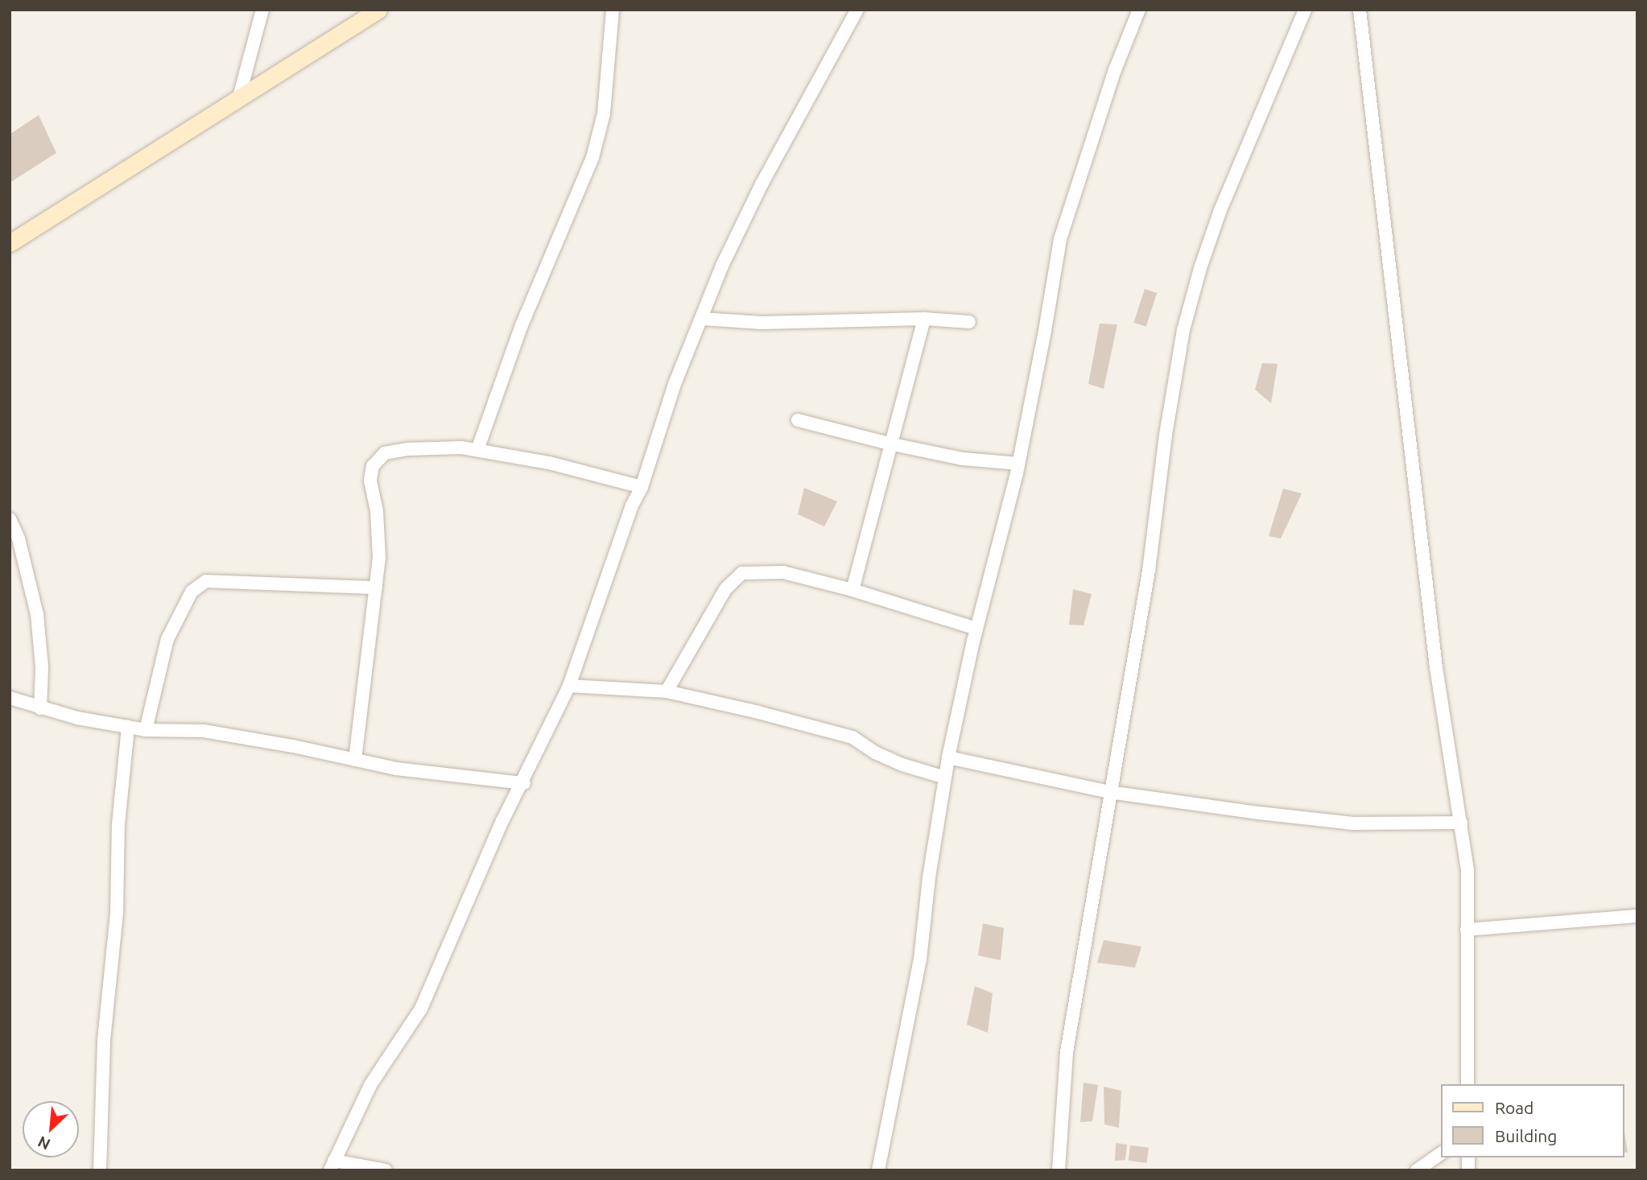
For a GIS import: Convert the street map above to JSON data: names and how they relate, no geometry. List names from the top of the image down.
{
  "legend": ["Road", "Building"],
  "north": "bottom left"
}
